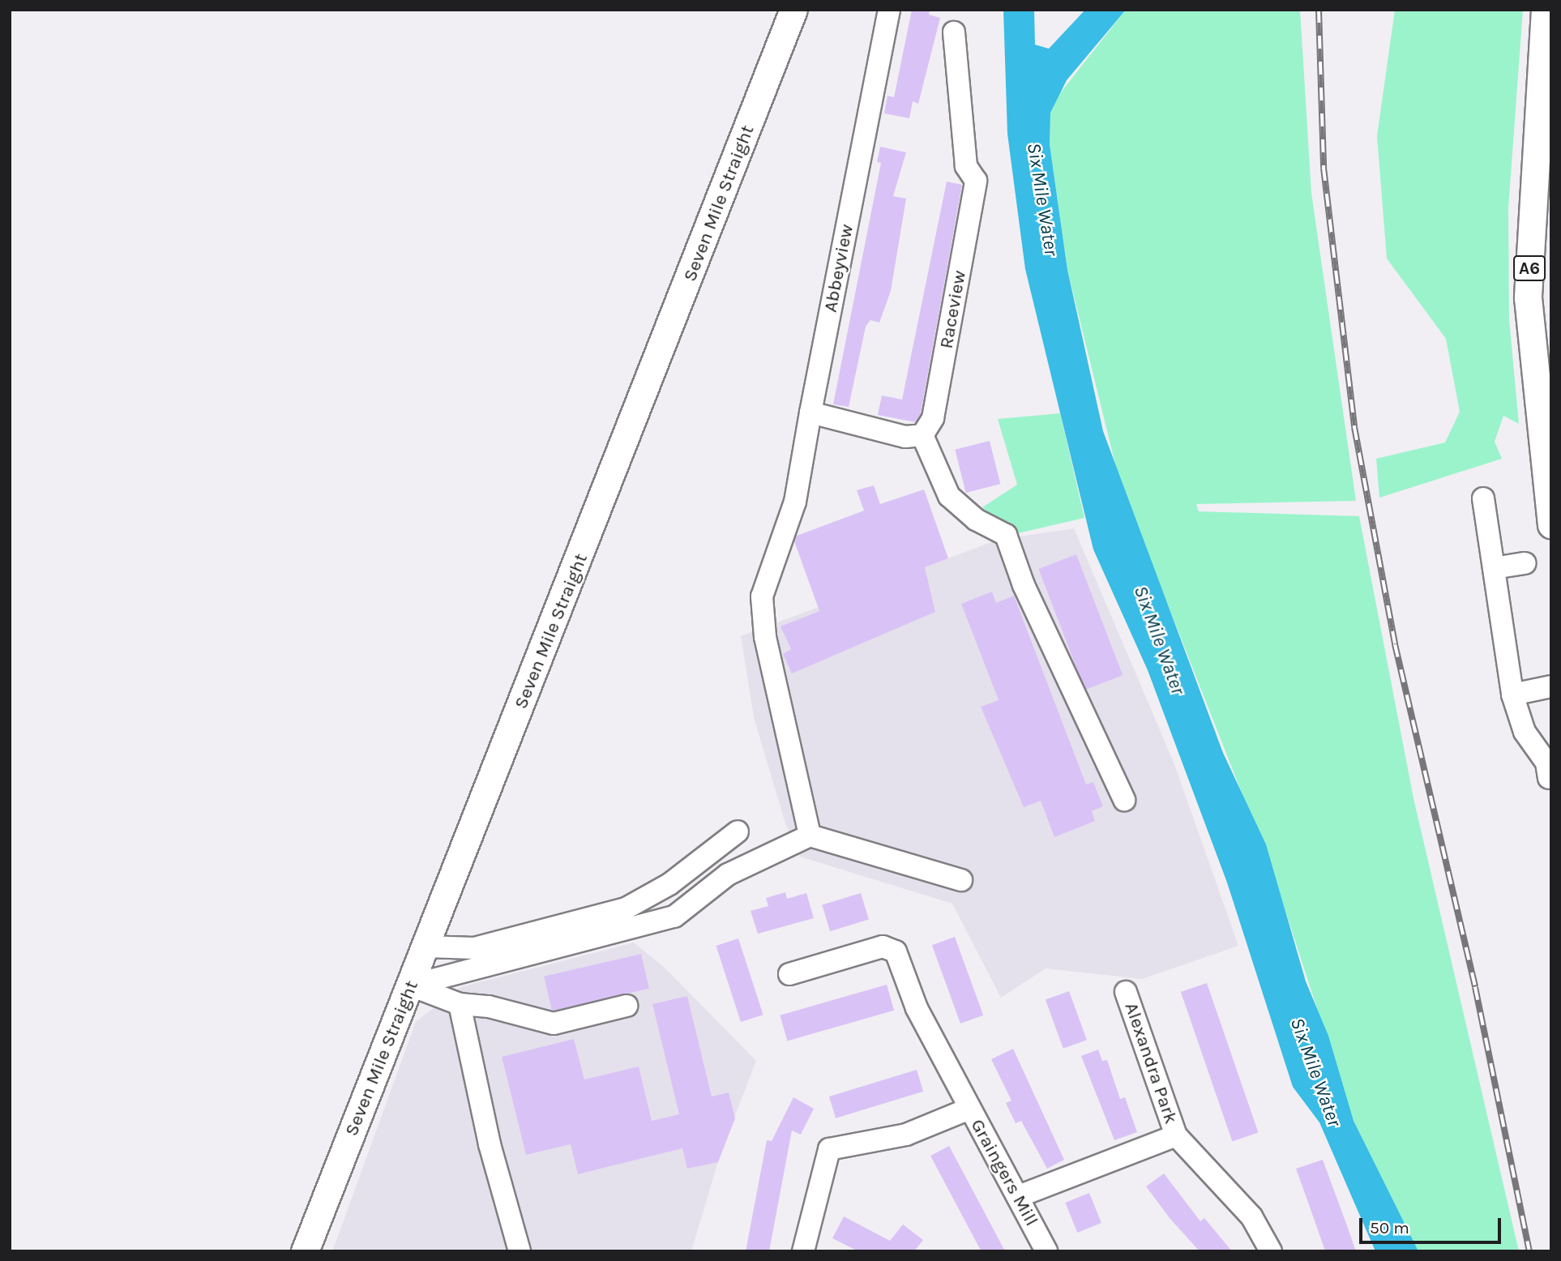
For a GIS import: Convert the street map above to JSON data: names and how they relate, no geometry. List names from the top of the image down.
{
  "streets": {
    "main road": ["Seven Mile Straight", "A6"],
    "street": [
      "Abbeyview",
      "Raceview",
      "Alexandra Park",
      "Graingers Mill"
    ]
  },
  "crossings": [
    ["Alexandra Park", "Graingers Mill"]
  ],
  "water": ["Six Mile Water"],
  "scale_bar": "50 m"
}
